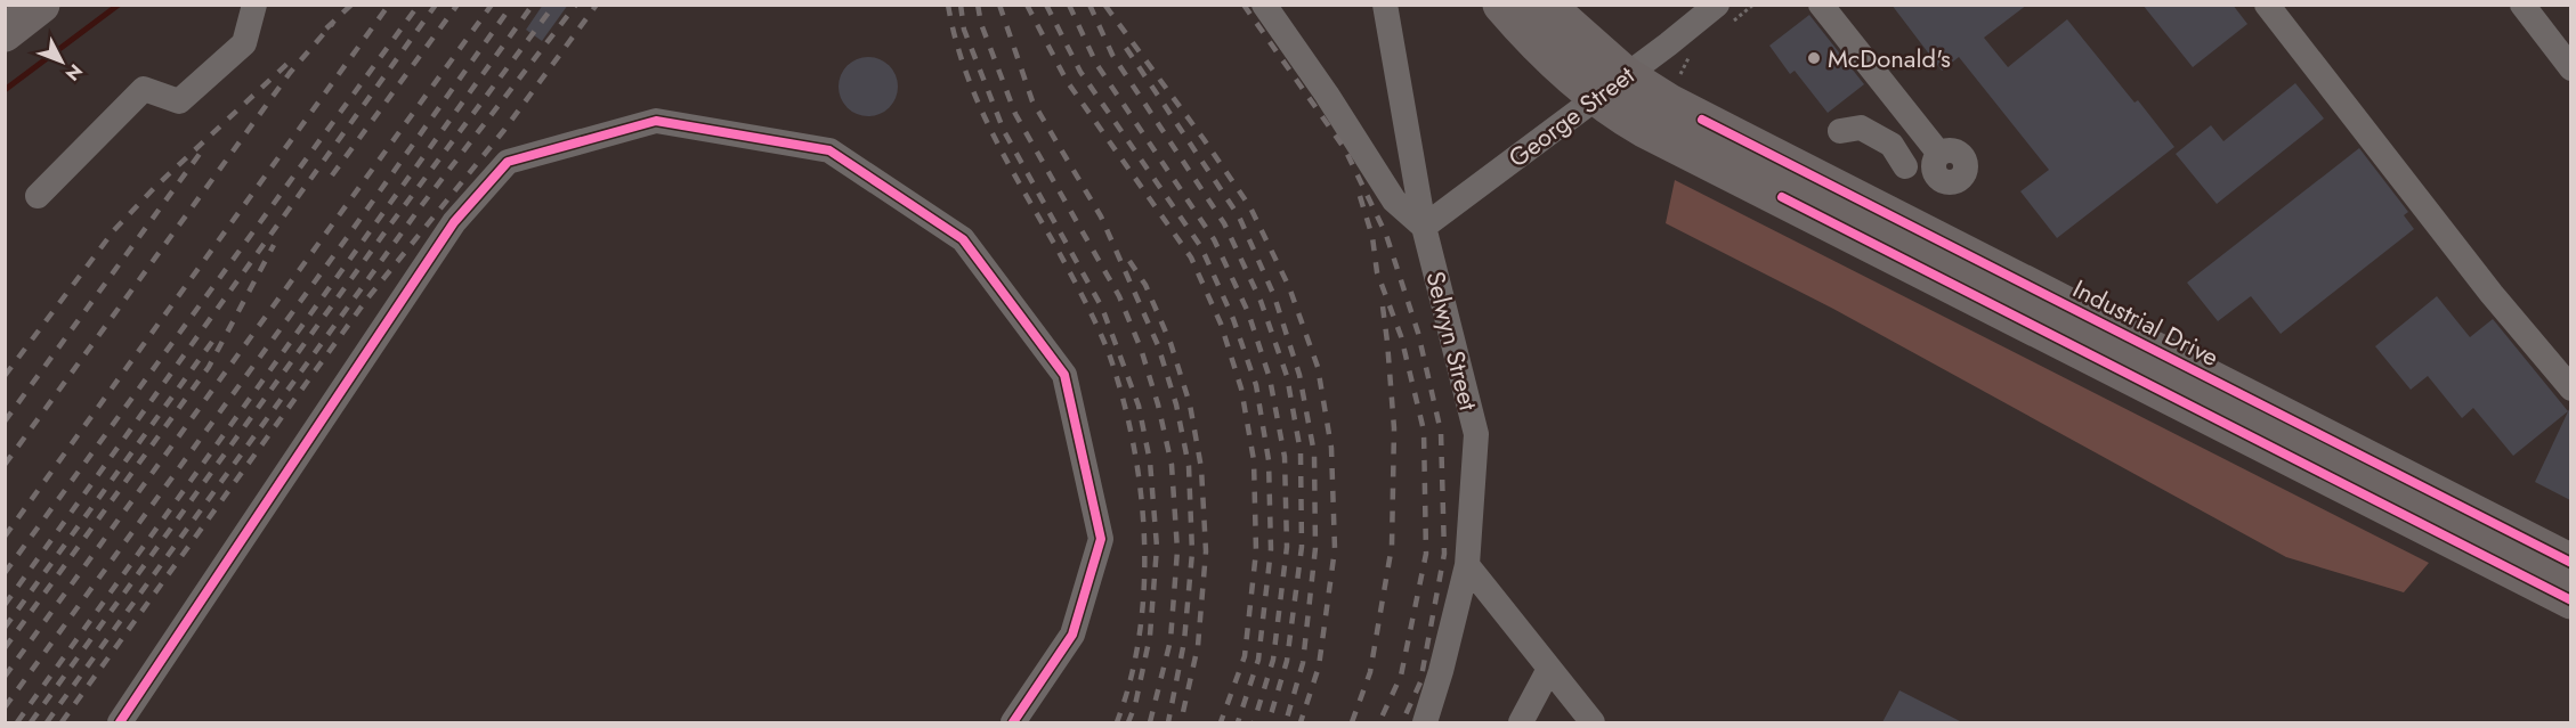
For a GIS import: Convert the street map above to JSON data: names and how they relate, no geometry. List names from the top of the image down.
{
  "streets": {
    "highway": ["Industrial Drive"],
    "street": ["George Street", "Selwyn Street"]
  },
  "crossings": [
    ["George Street", "Industrial Drive"],
    ["George Street", "Selwyn Street"]
  ],
  "places": ["McDonald's"],
  "north": "bottom right"
}
